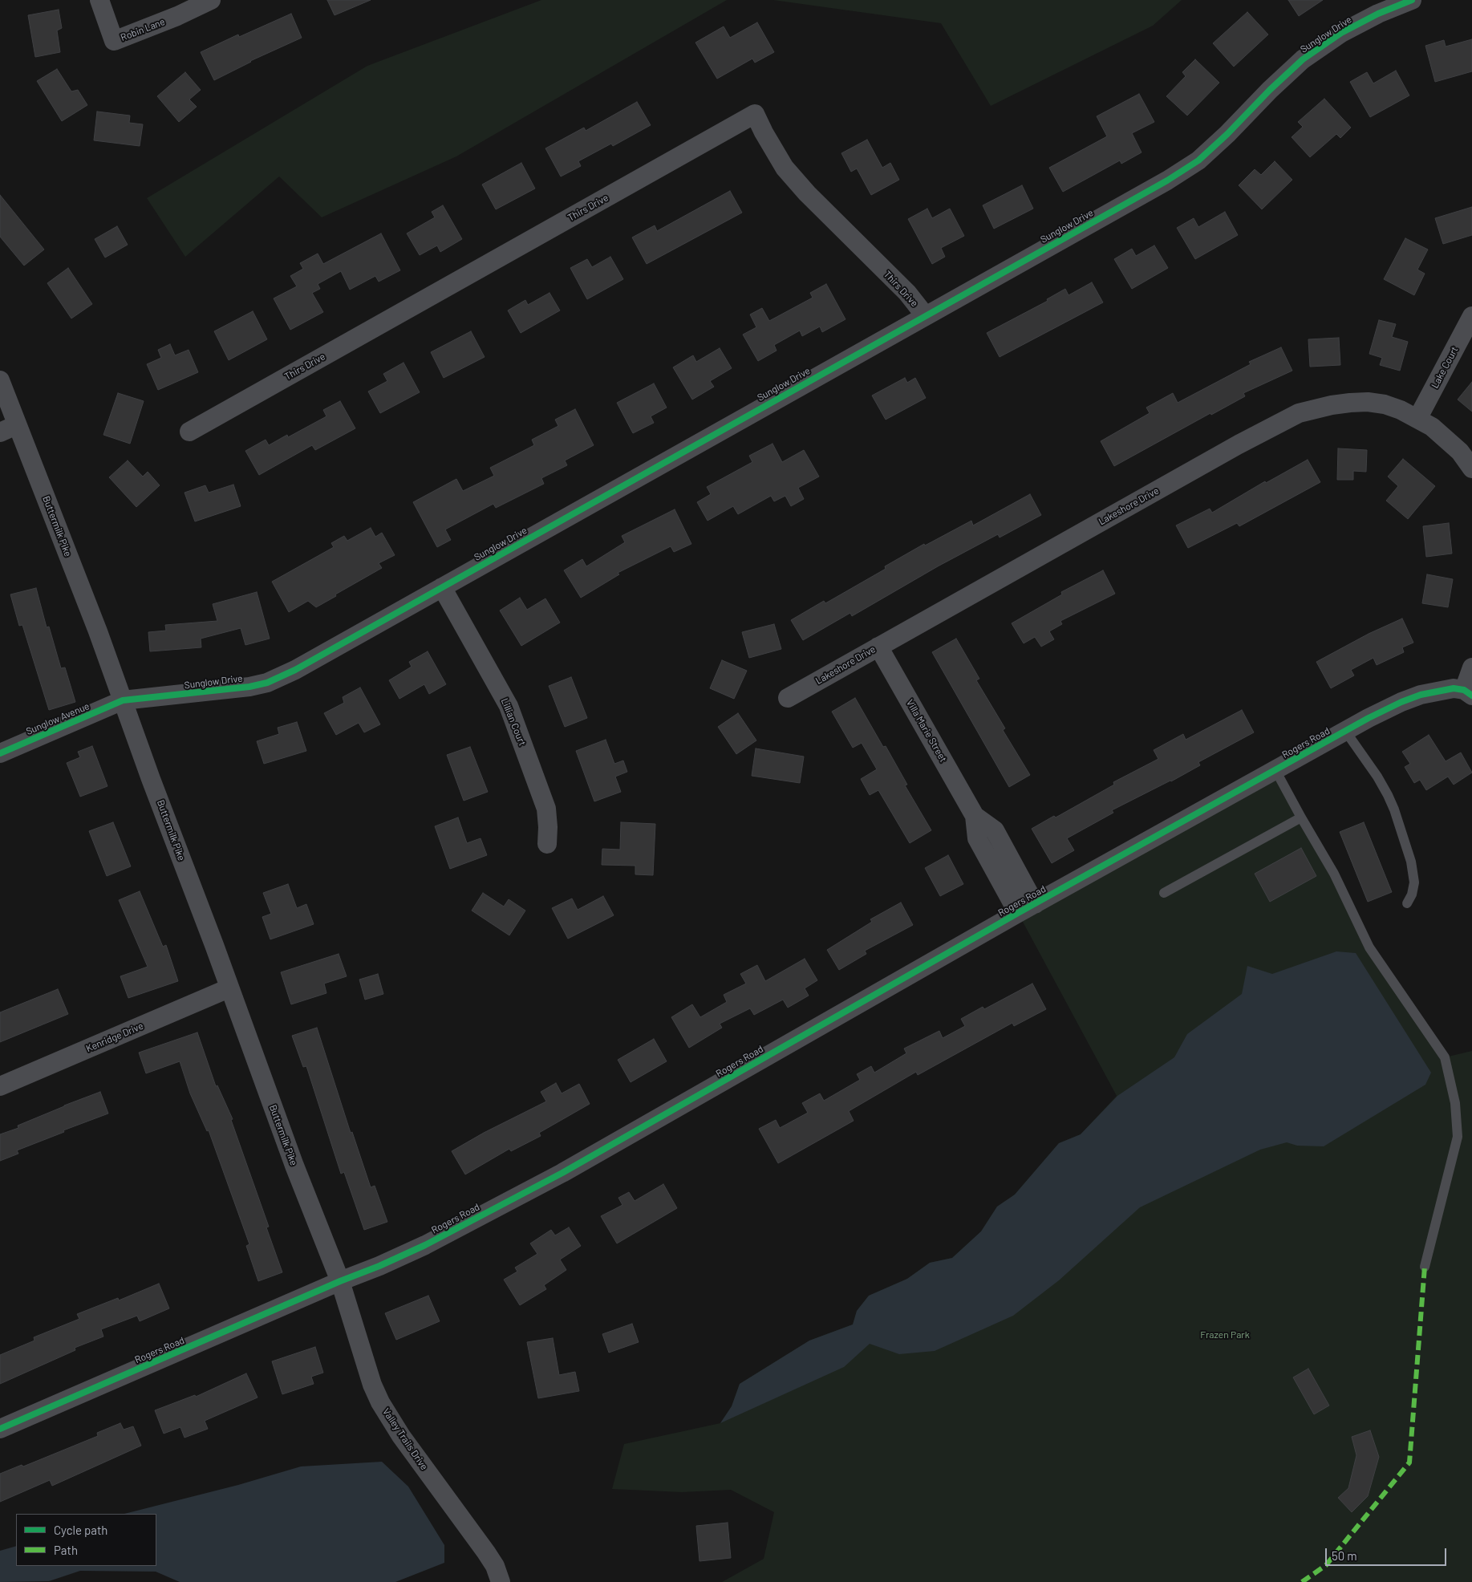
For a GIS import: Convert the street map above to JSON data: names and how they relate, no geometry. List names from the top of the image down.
{
  "streets": {
    "street": [
      "Robin Lane",
      "Sunglow Drive",
      "Thirs Drive",
      "Lake Court",
      "Lakeshore Drive",
      "Buttermilk Pike",
      "Sunglow Avenue",
      "Lillian Court",
      "Villa Marie Street",
      "Rogers Road",
      "Kenridge Drive",
      "Valley Trails Drive"
    ]
  },
  "crossings": [
    ["Sunglow Drive", "Thirs Drive"],
    ["Sunglow Drive", "Buttermilk Pike"],
    ["Sunglow Drive", "Sunglow Avenue"],
    ["Sunglow Drive", "Lillian Court"],
    ["Lake Court", "Lakeshore Drive"],
    ["Lakeshore Drive", "Villa Marie Street"],
    ["Buttermilk Pike", "Sunglow Avenue"],
    ["Buttermilk Pike", "Rogers Road"],
    ["Buttermilk Pike", "Kenridge Drive"],
    ["Buttermilk Pike", "Valley Trails Drive"],
    ["Villa Marie Street", "Rogers Road"],
    ["Rogers Road", "Valley Trails Drive"]
  ],
  "parks": ["Frazen Park"],
  "legend": ["Cycle path", "Path"],
  "scale_bar": "50 m"
}
